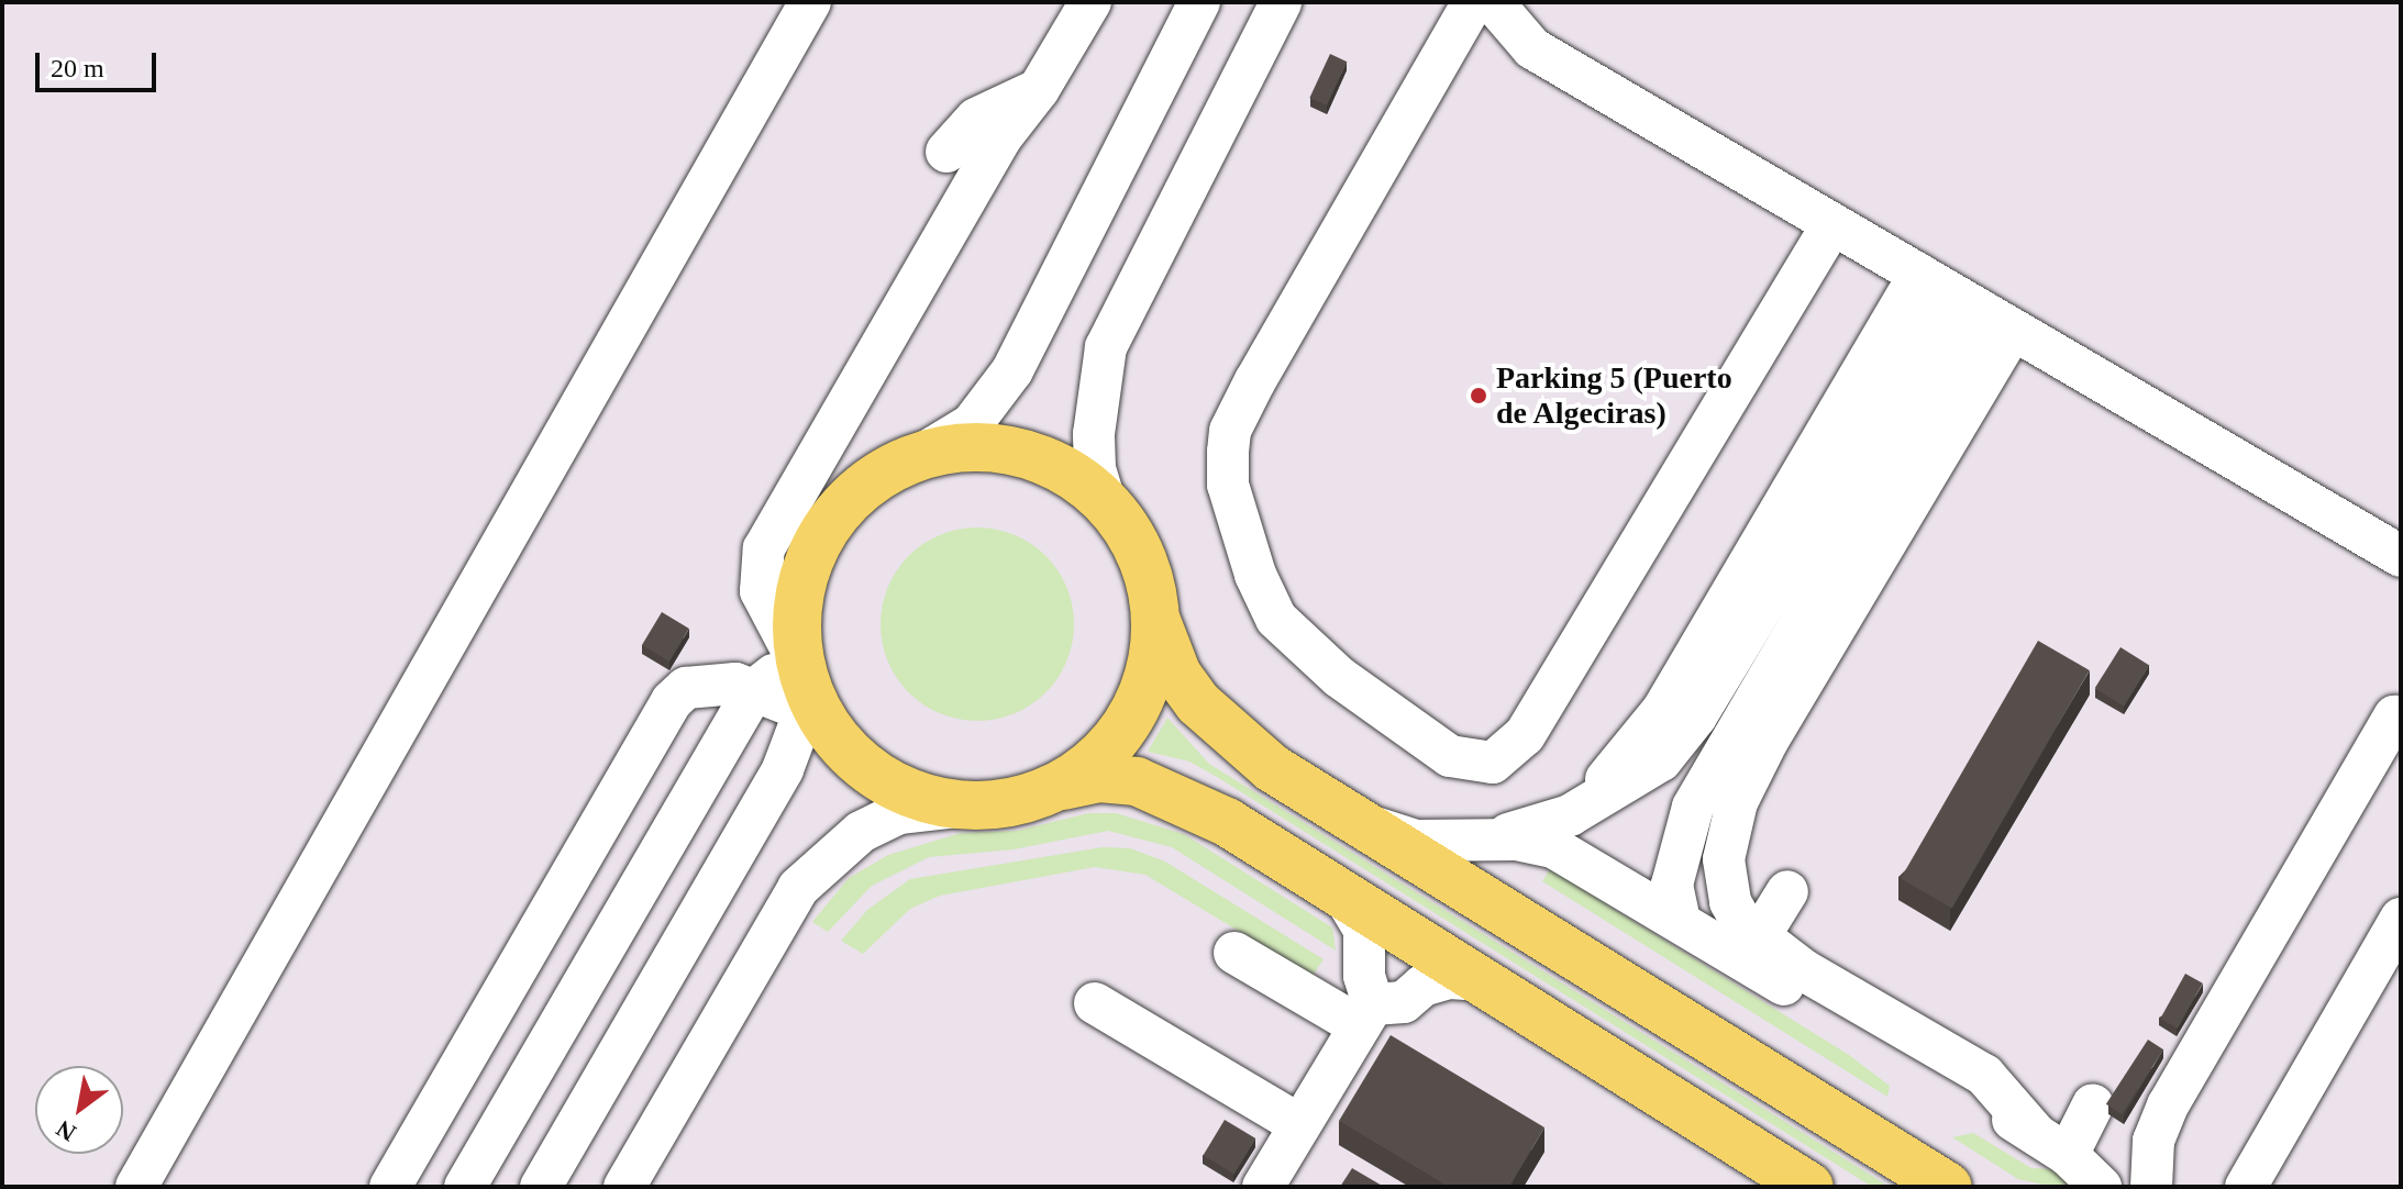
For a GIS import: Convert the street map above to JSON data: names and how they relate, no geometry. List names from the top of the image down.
{
  "places": ["Parking 5 (Puerto de Algeciras)"],
  "scale_bar": "20 m",
  "north": "bottom left"
}
